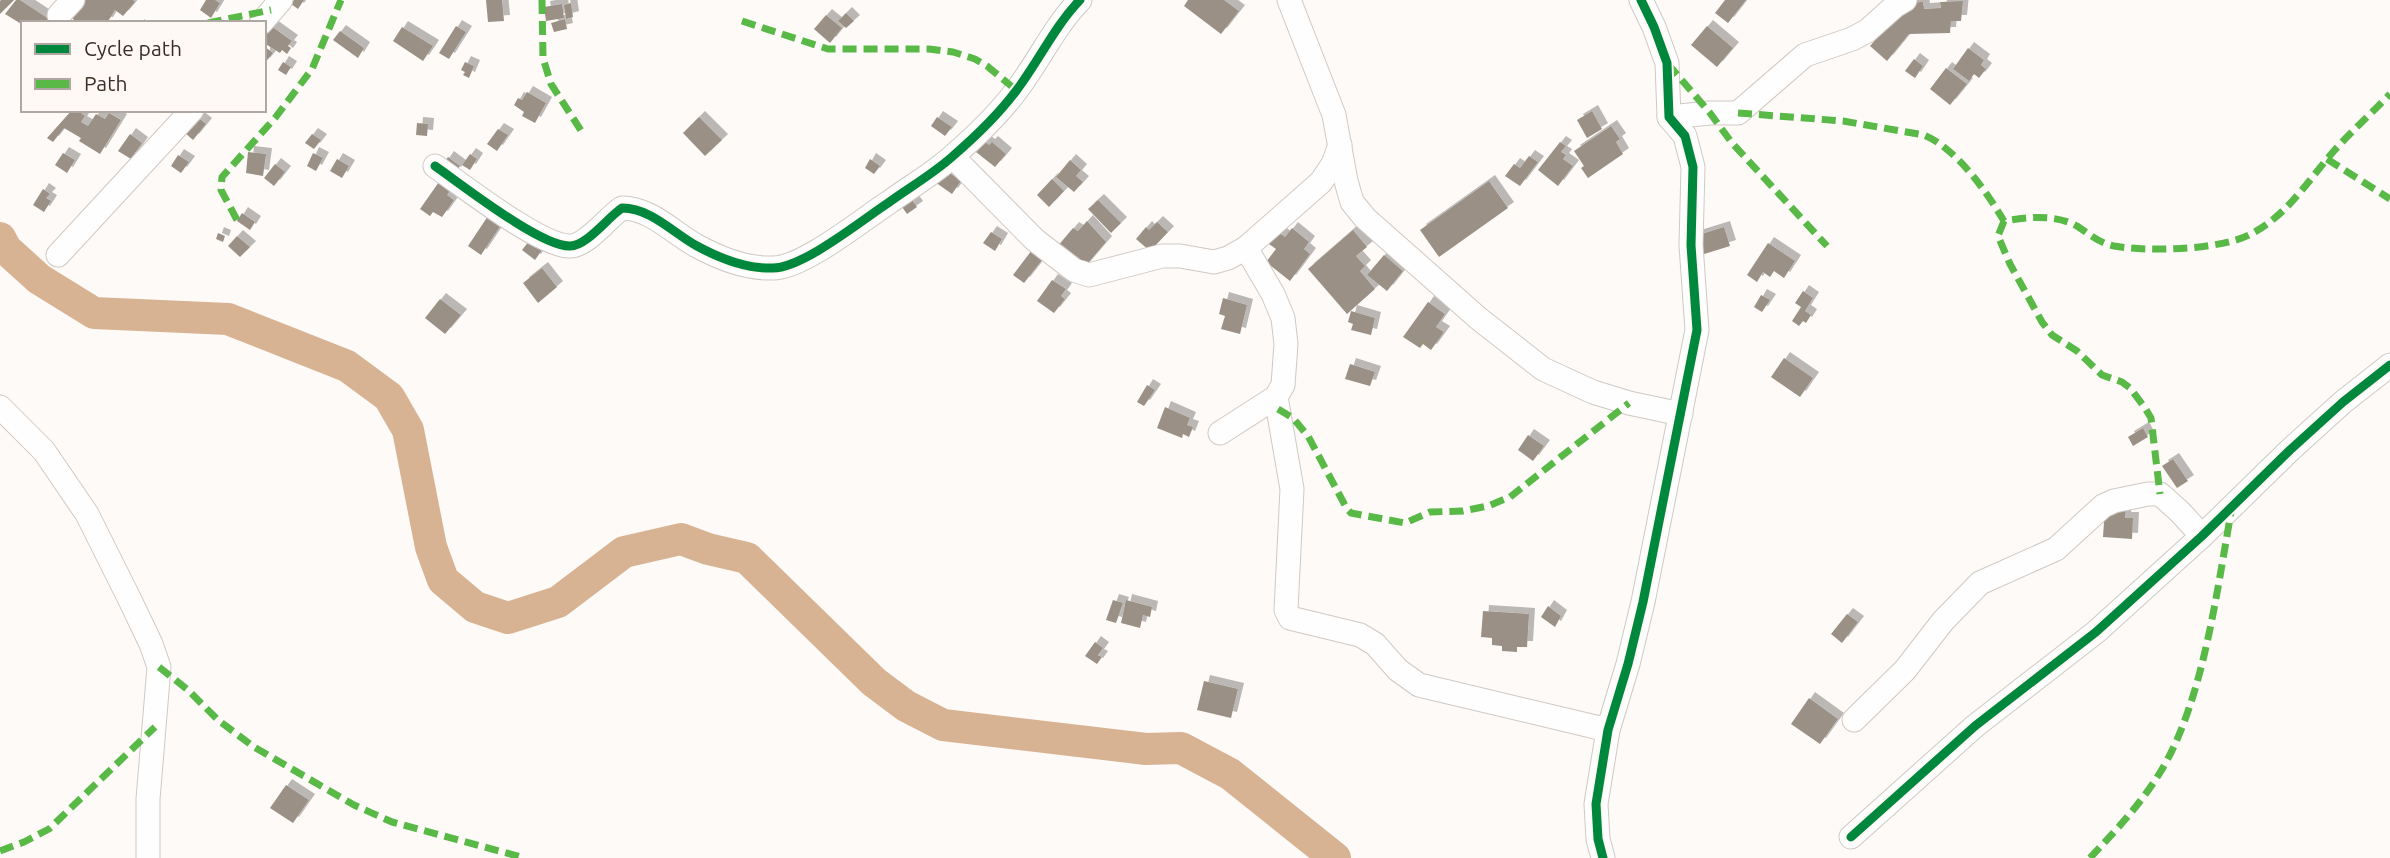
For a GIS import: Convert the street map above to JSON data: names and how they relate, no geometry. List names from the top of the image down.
{
  "legend": ["Cycle path", "Path"]
}
